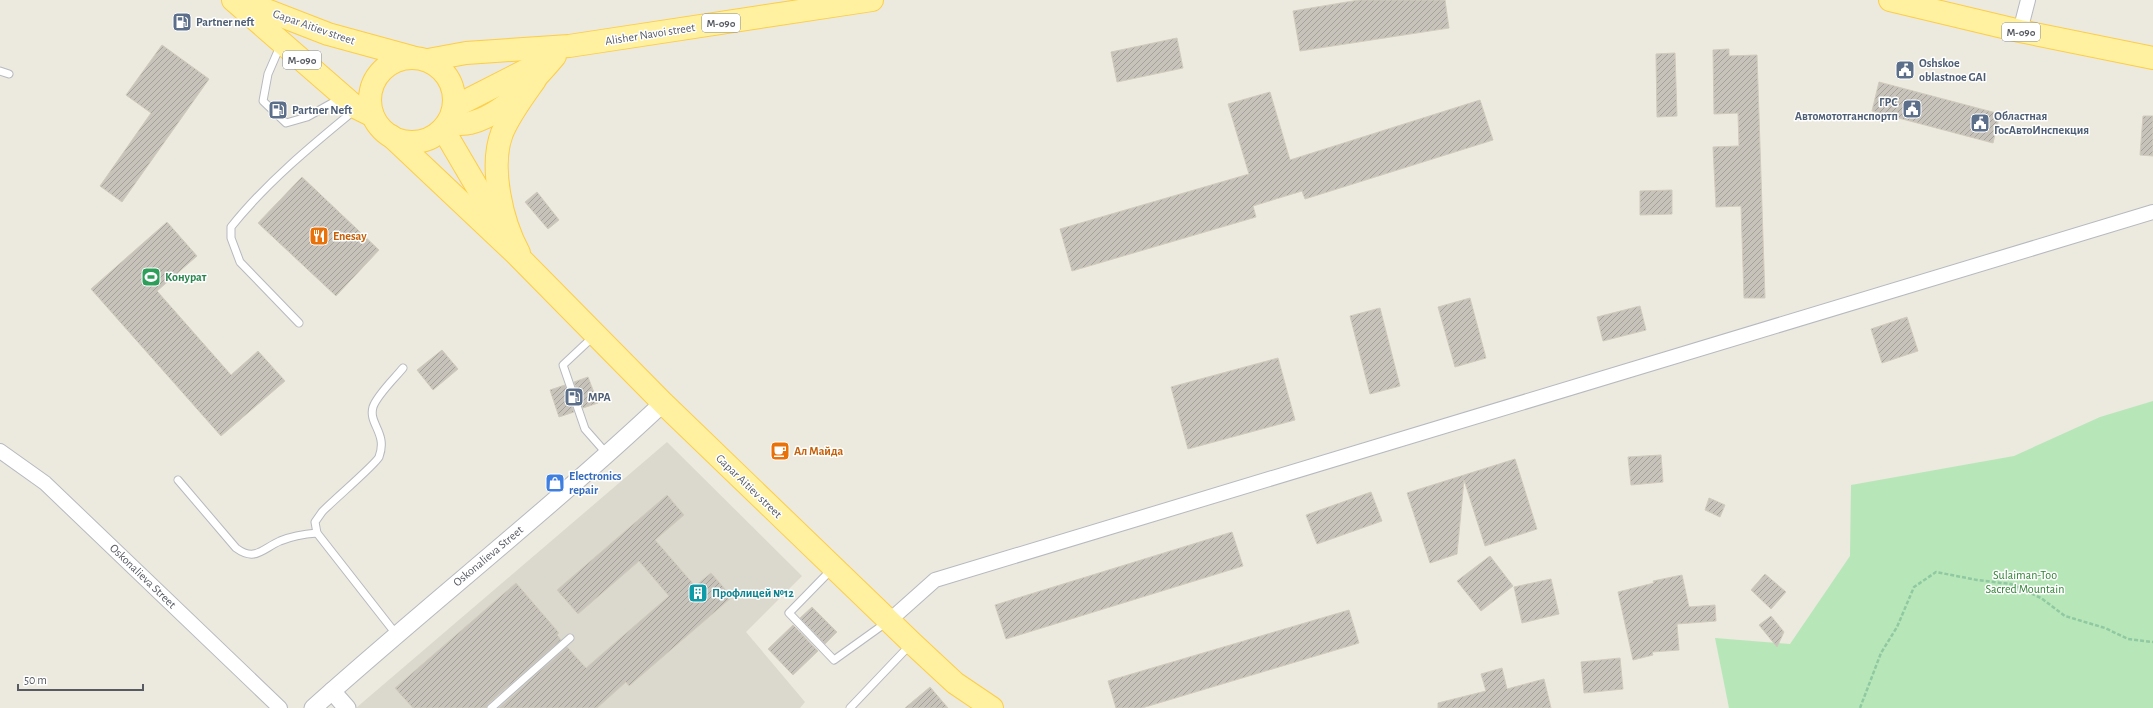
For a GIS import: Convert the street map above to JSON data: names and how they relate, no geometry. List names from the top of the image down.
{
  "streets": {
    "main road": ["М-090", "Gapar Aitiev street", "Alisher Navoi street"],
    "street": ["Oskonalieva Street"]
  },
  "crossings": [
    ["М-090", "Gapar Aitiev street"],
    ["М-090", "Alisher Navoi street"],
    ["Gapar Aitiev street", "Alisher Navoi street"],
    ["Gapar Aitiev street", "Oskonalieva Street"]
  ],
  "parks": ["Sulaiman-Too Sacred Mountain"],
  "places": {
    "fuel station": ["Partner neft", "Partner Neft", "MPA"],
    "public building": ["Oshskoe oblastnoe GAI", "ГРС Автомототганспортп", "Областная ГосАвтоИнспекция"],
    "restaurant": ["Enesay"],
    "sports": ["Конурат"],
    "cafe": ["Ал Майда"],
    "shop": ["Electronics repair"],
    "building": ["Профлицей №12"]
  },
  "scale_bar": "50 m"
}
